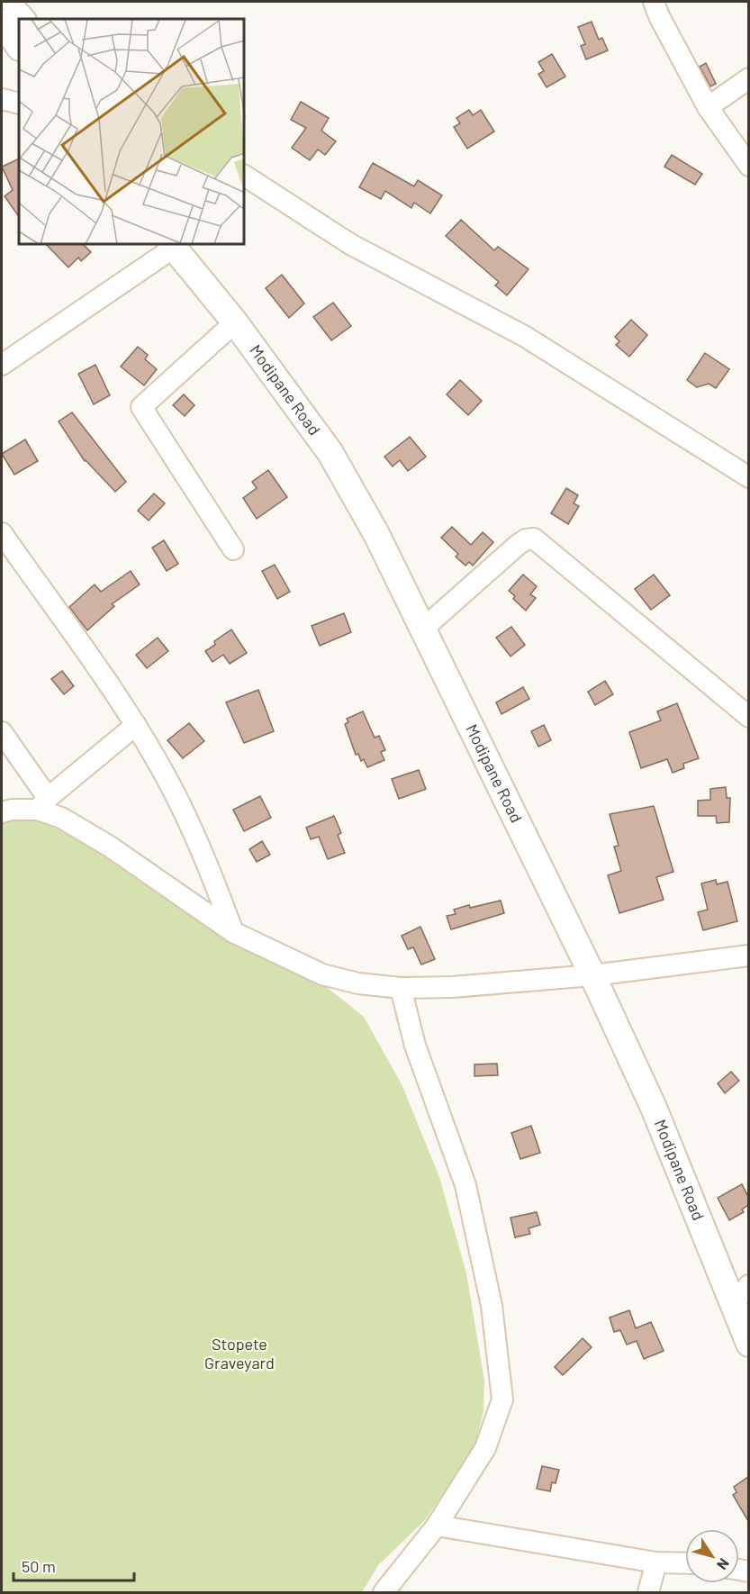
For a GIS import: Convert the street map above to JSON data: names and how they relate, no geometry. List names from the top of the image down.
{
  "streets": {
    "main road": ["Modipane Road"]
  },
  "parks": ["Stopete Graveyard"],
  "scale_bar": "50 m",
  "north": "bottom right"
}
